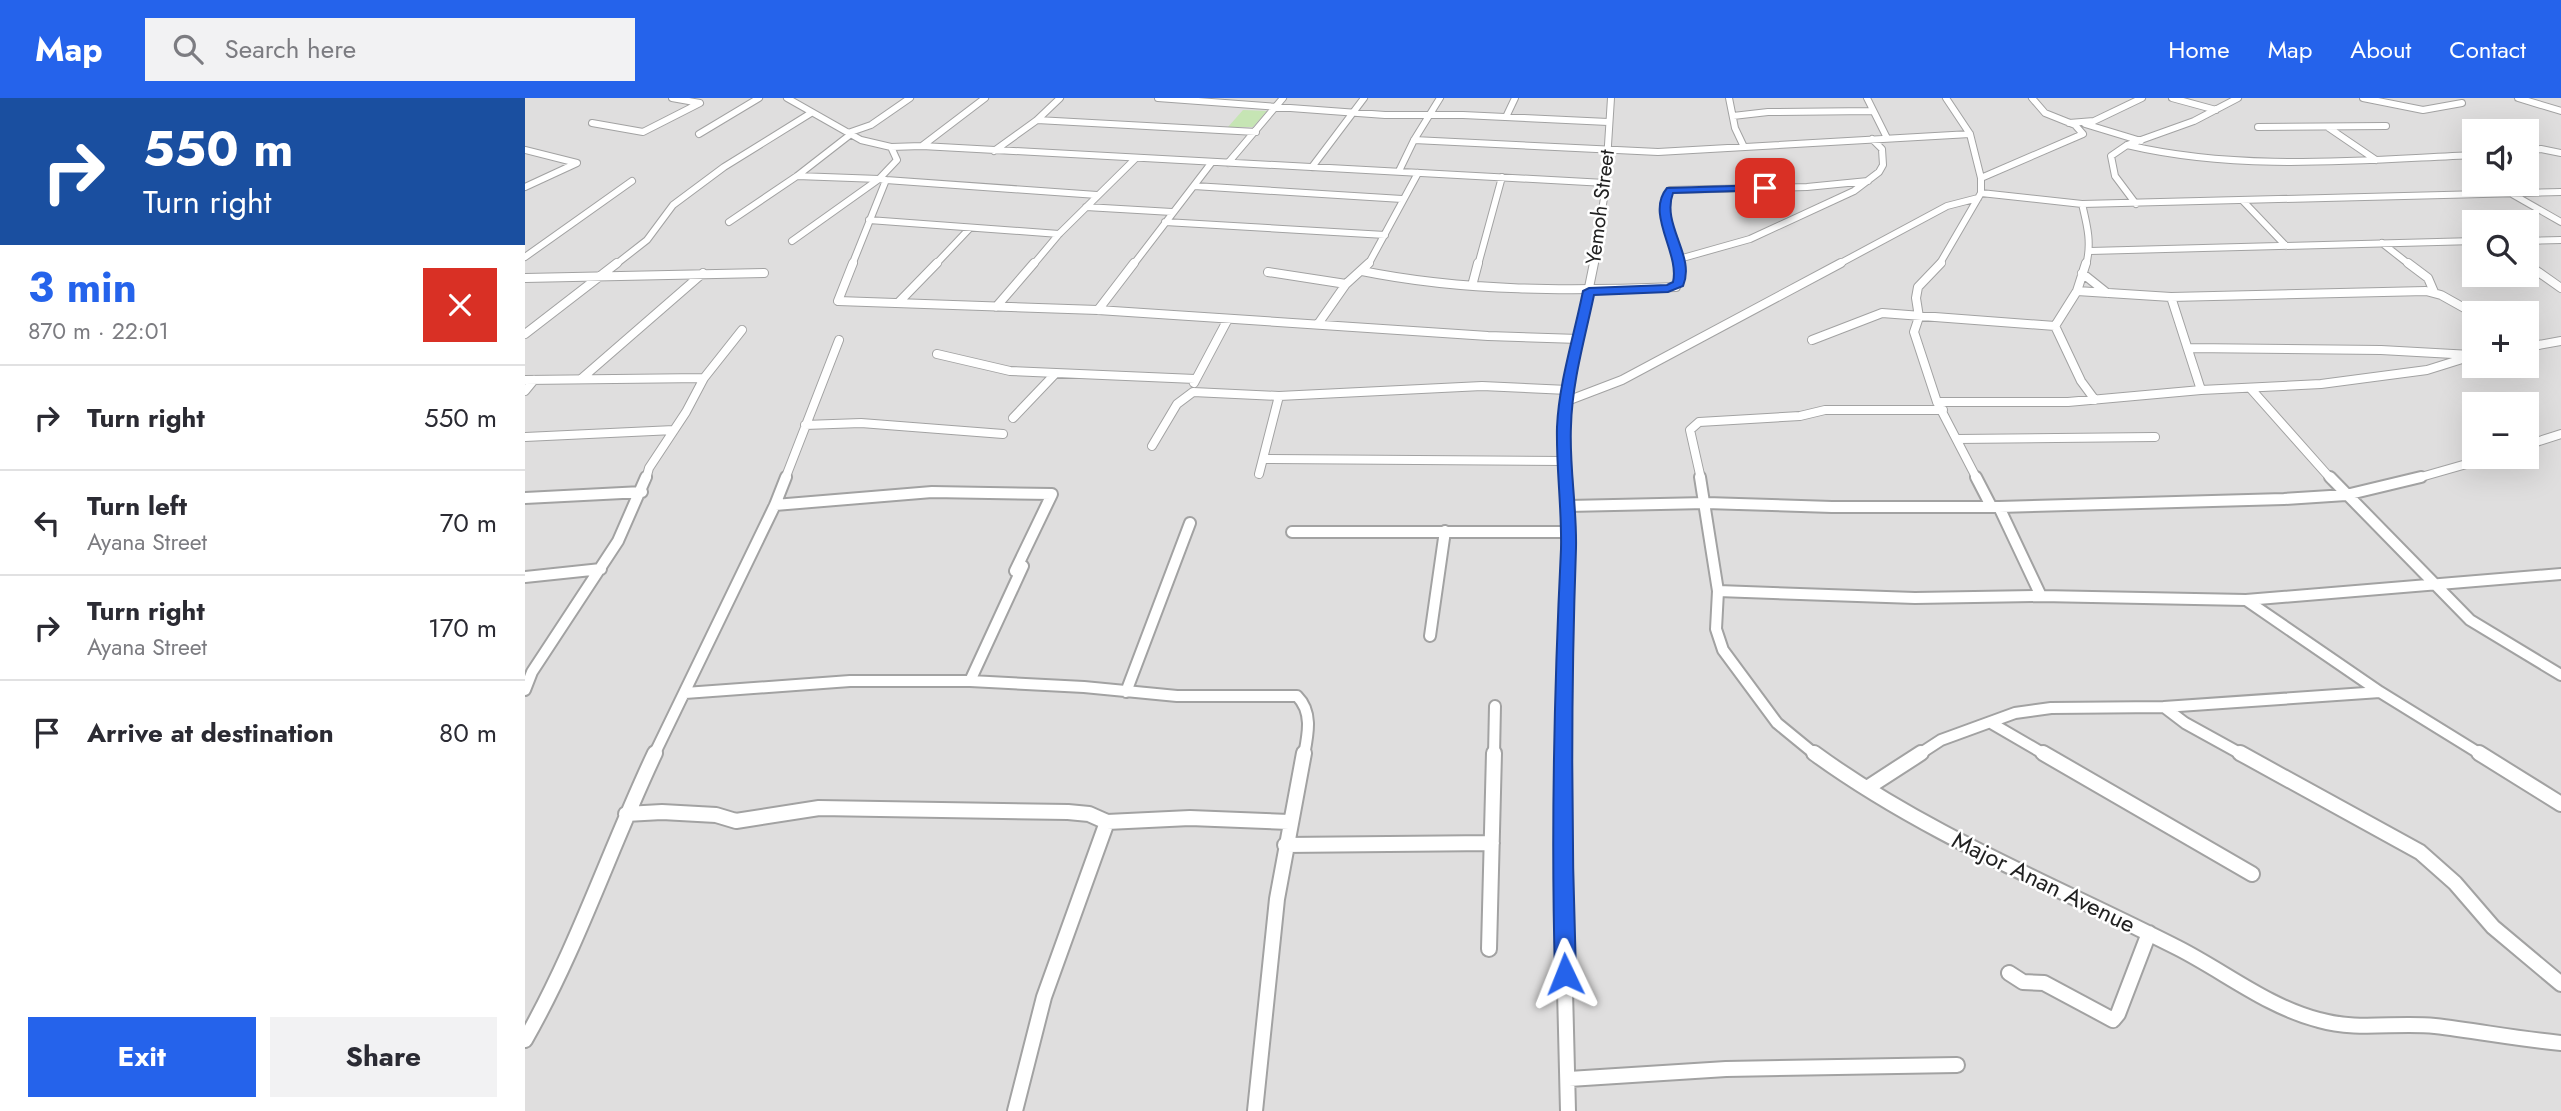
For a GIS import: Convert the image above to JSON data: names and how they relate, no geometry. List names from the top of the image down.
{
  "streets": {
    "street": ["Yemoh Street", "Major Anan Avenue"]
  },
  "page": {
    "header": "Map",
    "search": "Search here",
    "nav": [
      "Home",
      "Map",
      "About",
      "Contact"
    ],
    "turn": ["550 m", "Turn right"],
    "map_buttons": ["+", "−"],
    "heading": ["3 min", "870 m · 22:01"],
    "list": [
      {
        "name": "Turn right",
        "value": "550 m"
      },
      {
        "name": "Turn left",
        "note": "Ayana Street",
        "value": "70 m"
      },
      {
        "name": "Turn right",
        "note": "Ayana Street",
        "value": "170 m"
      },
      {
        "name": "Arrive at destination",
        "value": "80 m"
      }
    ],
    "buttons": ["Exit", "Share"]
  }
}
